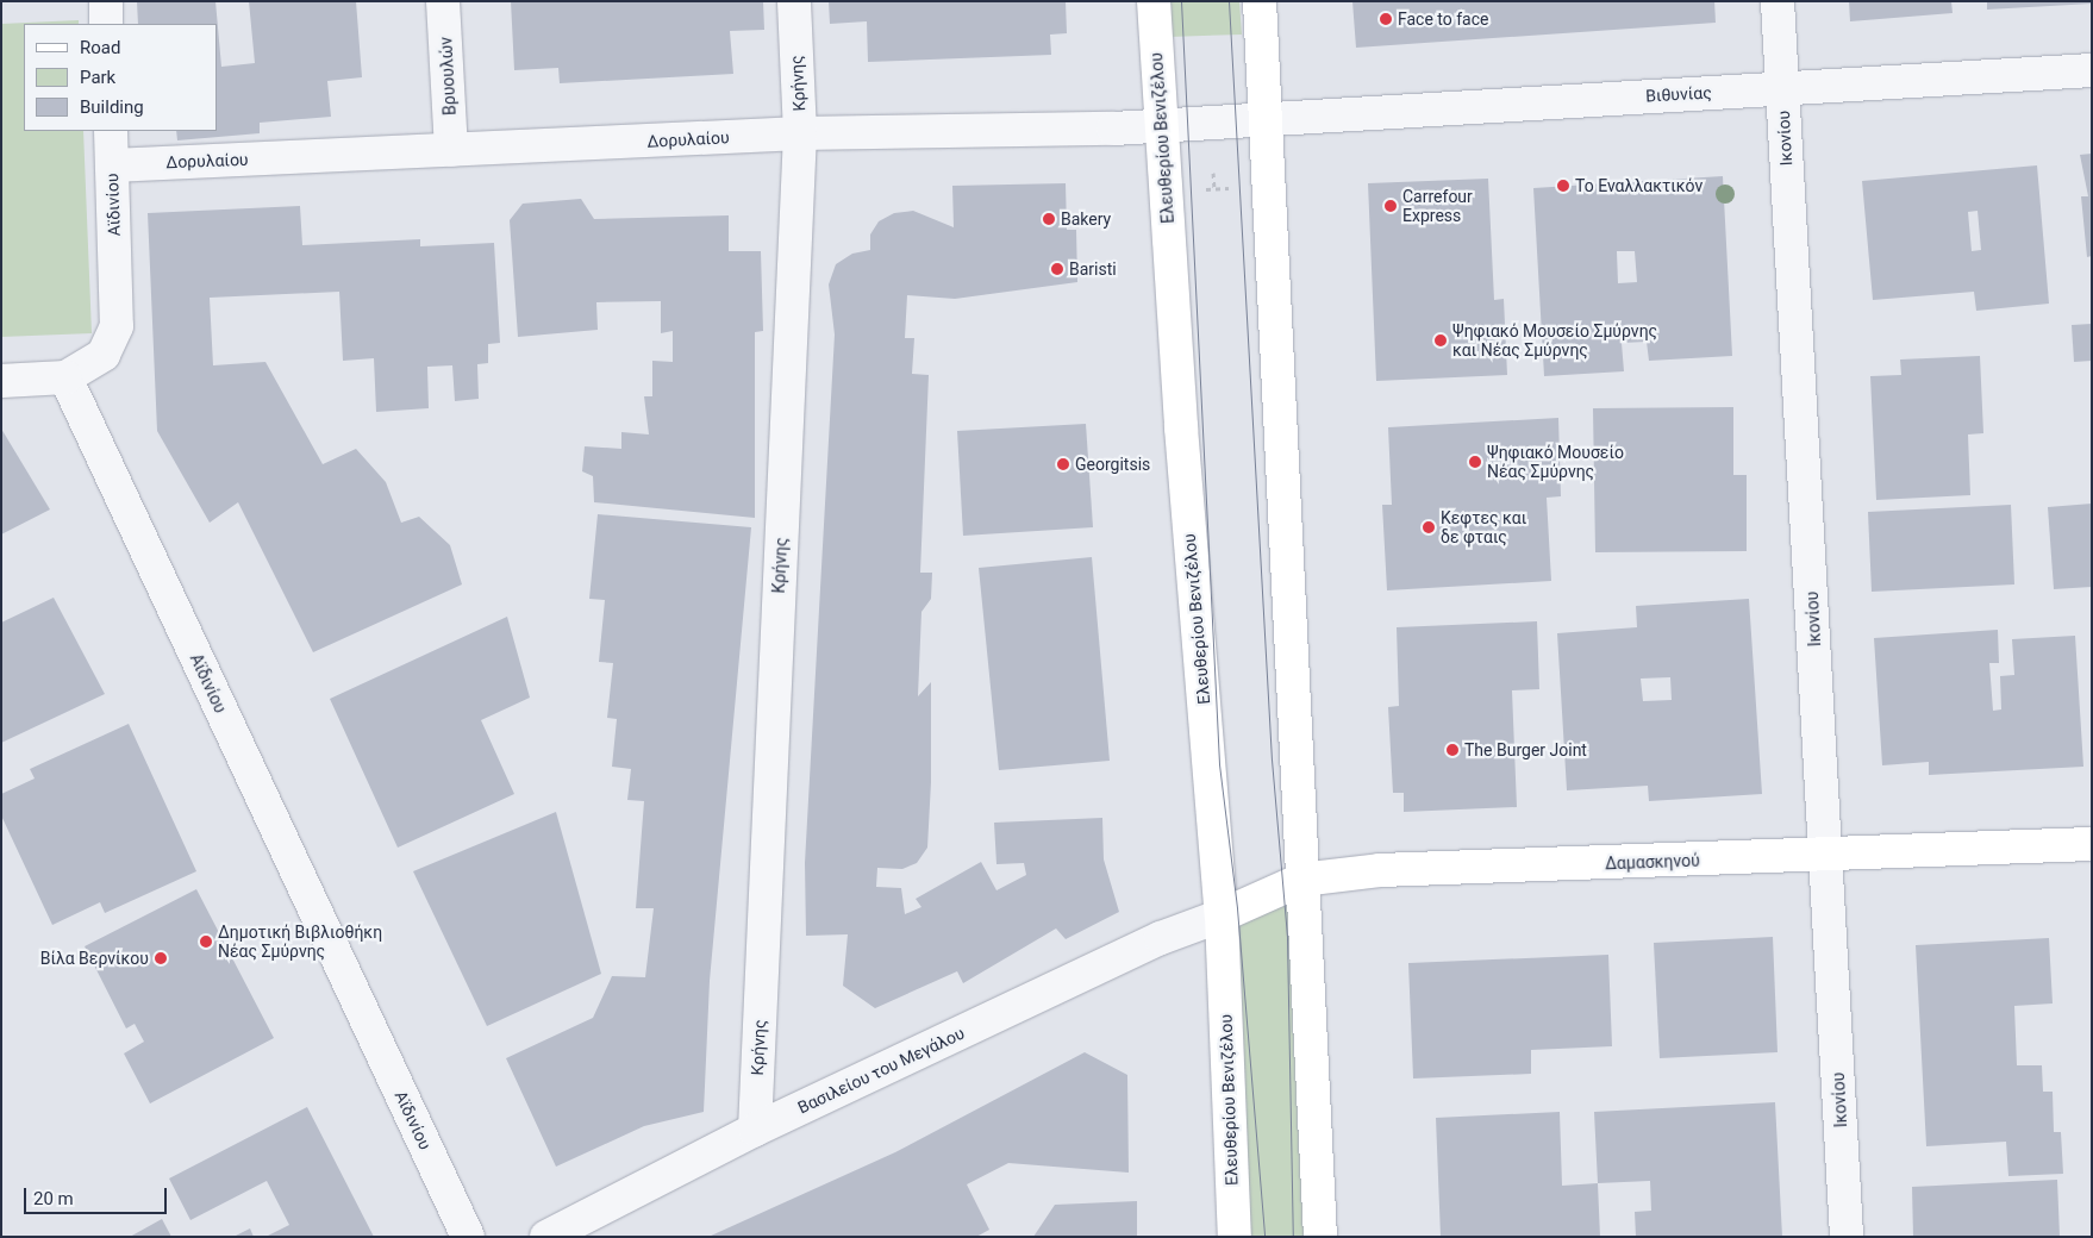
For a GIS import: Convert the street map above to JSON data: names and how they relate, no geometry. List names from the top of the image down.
{
  "streets": {
    "main road": ["Ελευθερίου Βενιζέλου", "Δαμασκηνού"],
    "street": [
      "Βρυουλών",
      "Κρήνης",
      "Βιθυνίας",
      "Ικονίου",
      "Δορυλαίου",
      "Αϊδινίου",
      "Βασιλείου του Μεγάλου"
    ]
  },
  "crossings": [
    ["Βρυουλών", "Δορυλαίου"],
    ["Κρήνης", "Δορυλαίου"],
    ["Κρήνης", "Βασιλείου του Μεγάλου"],
    ["Βιθυνίας", "Ικονίου"],
    ["Βιθυνίας", "Δορυλαίου"],
    ["Ελευθερίου Βενιζέλου", "Δορυλαίου"],
    ["Ελευθερίου Βενιζέλου", "Δαμασκηνού"],
    ["Ελευθερίου Βενιζέλου", "Βασιλείου του Μεγάλου"],
    ["Ικονίου", "Δαμασκηνού"],
    ["Δορυλαίου", "Αϊδινίου"],
    ["Δαμασκηνού", "Βασιλείου του Μεγάλου"]
  ],
  "places": [
    "Face to face",
    "Το Εναλλακτικόν",
    "Carrefour Express",
    "Bakery",
    "Baristi",
    "Ψηφιακό Μουσείο Σμύρνης και Νέας Σμύρνης",
    "Ψηφιακό Μουσείο Νέας Σμύρνης",
    "Georgitsis",
    "Κεφτες και δε φταις",
    "The Burger Joint",
    "Δημοτική Βιβλιοθήκη Νέας Σμύρνης",
    "Βίλα Βερνίκου"
  ],
  "legend": ["Road", "Park", "Building"],
  "scale_bar": "20 m"
}
